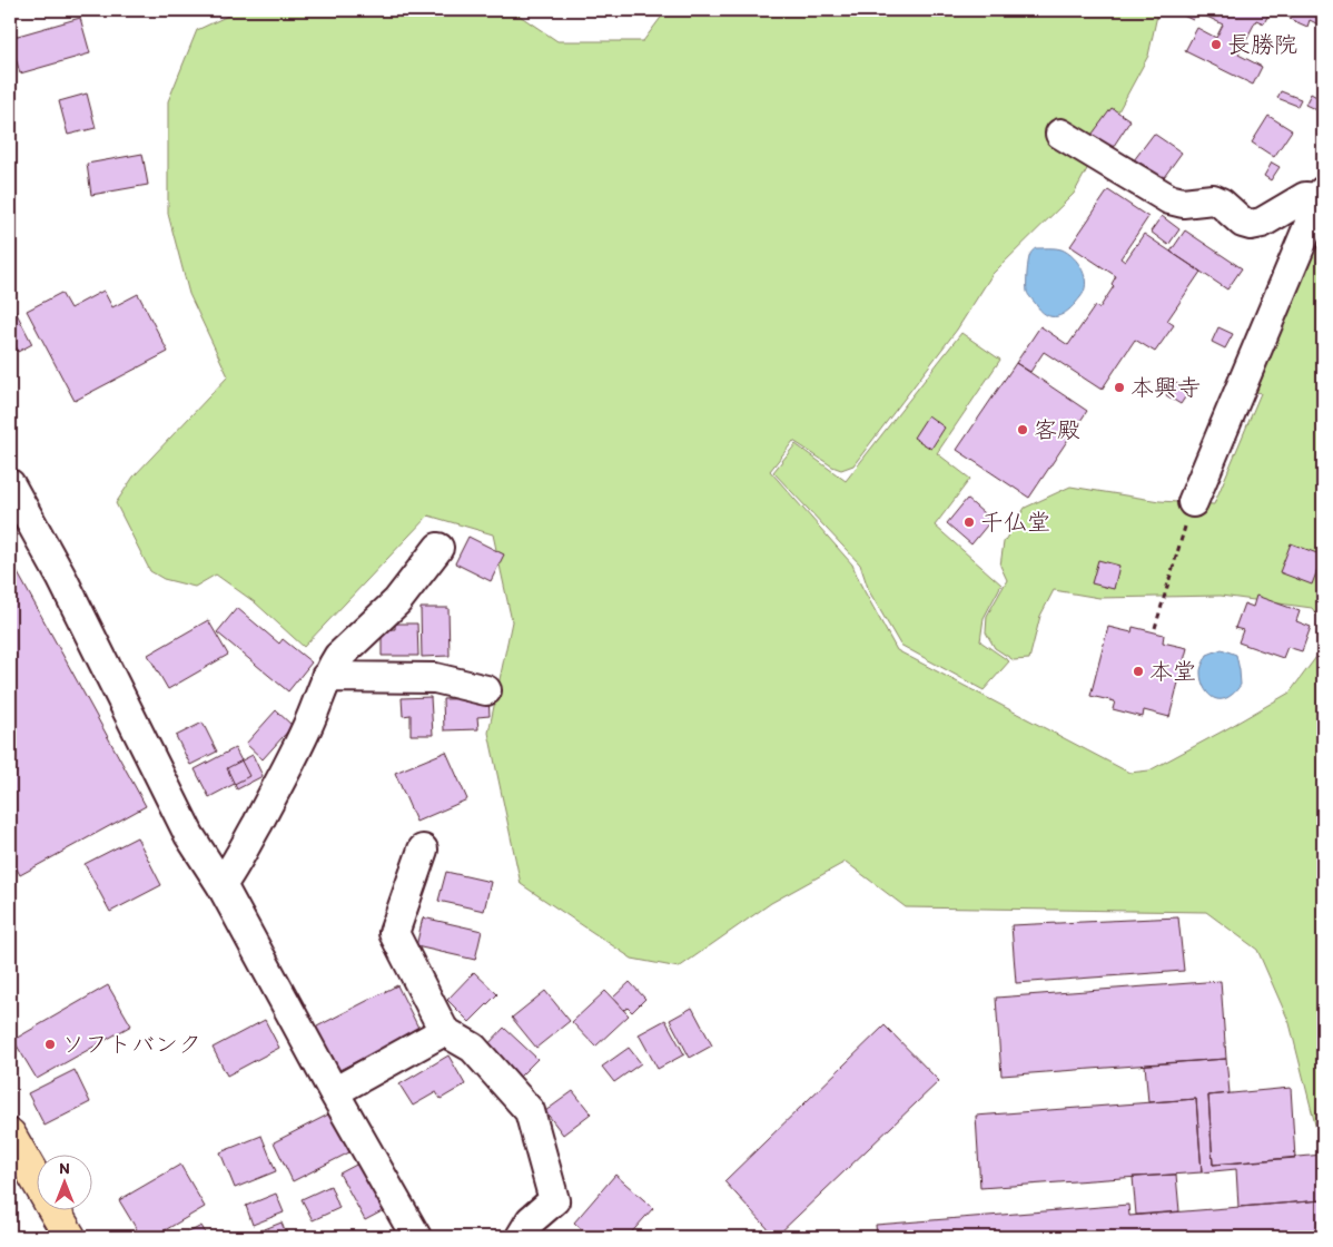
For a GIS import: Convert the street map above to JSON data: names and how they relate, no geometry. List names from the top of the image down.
{
  "places": [
    "長勝院",
    "本興寺",
    "客殿",
    "千仏堂",
    "本堂",
    "ソフトバンク"
  ],
  "north": "top"
}
